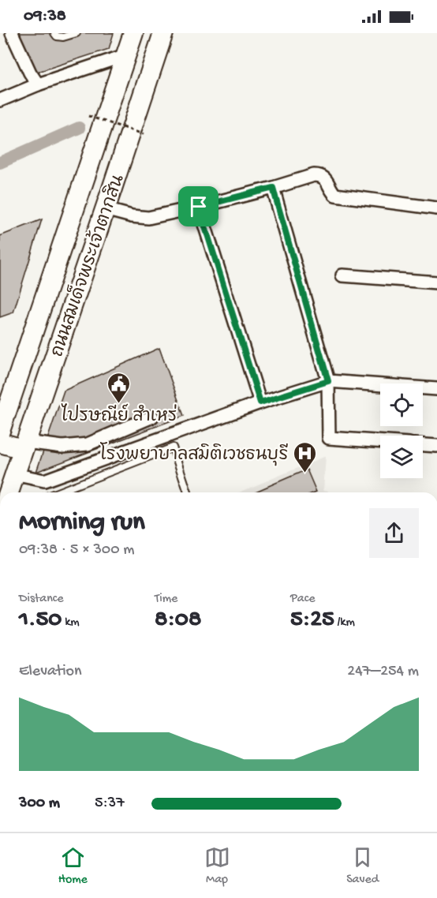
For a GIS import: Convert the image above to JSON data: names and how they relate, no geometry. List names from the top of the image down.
{
  "streets": {
    "main road": ["ถนนสมเด็จพระเจ้าตากสิน"]
  },
  "places": {
    "public building": ["ไปรษณีย์ สำเหร่"],
    "hospital": ["โรงพยาบาลสมิติเวชธนบุรี"]
  },
  "page": {
    "status": "09:38",
    "heading": ["Morning run", "09:38 · 5 × 300 m"],
    "stats": [
      ["Distance", "1.50 km"],
      ["Time", "8:08"],
      ["Pace", "5:25 /km"]
    ],
    "chart": ["Elevation", "247–254 m"],
    "list": [
      {
        "name": "300 m",
        "note": "5:37"
      }
    ],
    "tabs": ["Home", "Map", "Saved"]
  }
}
